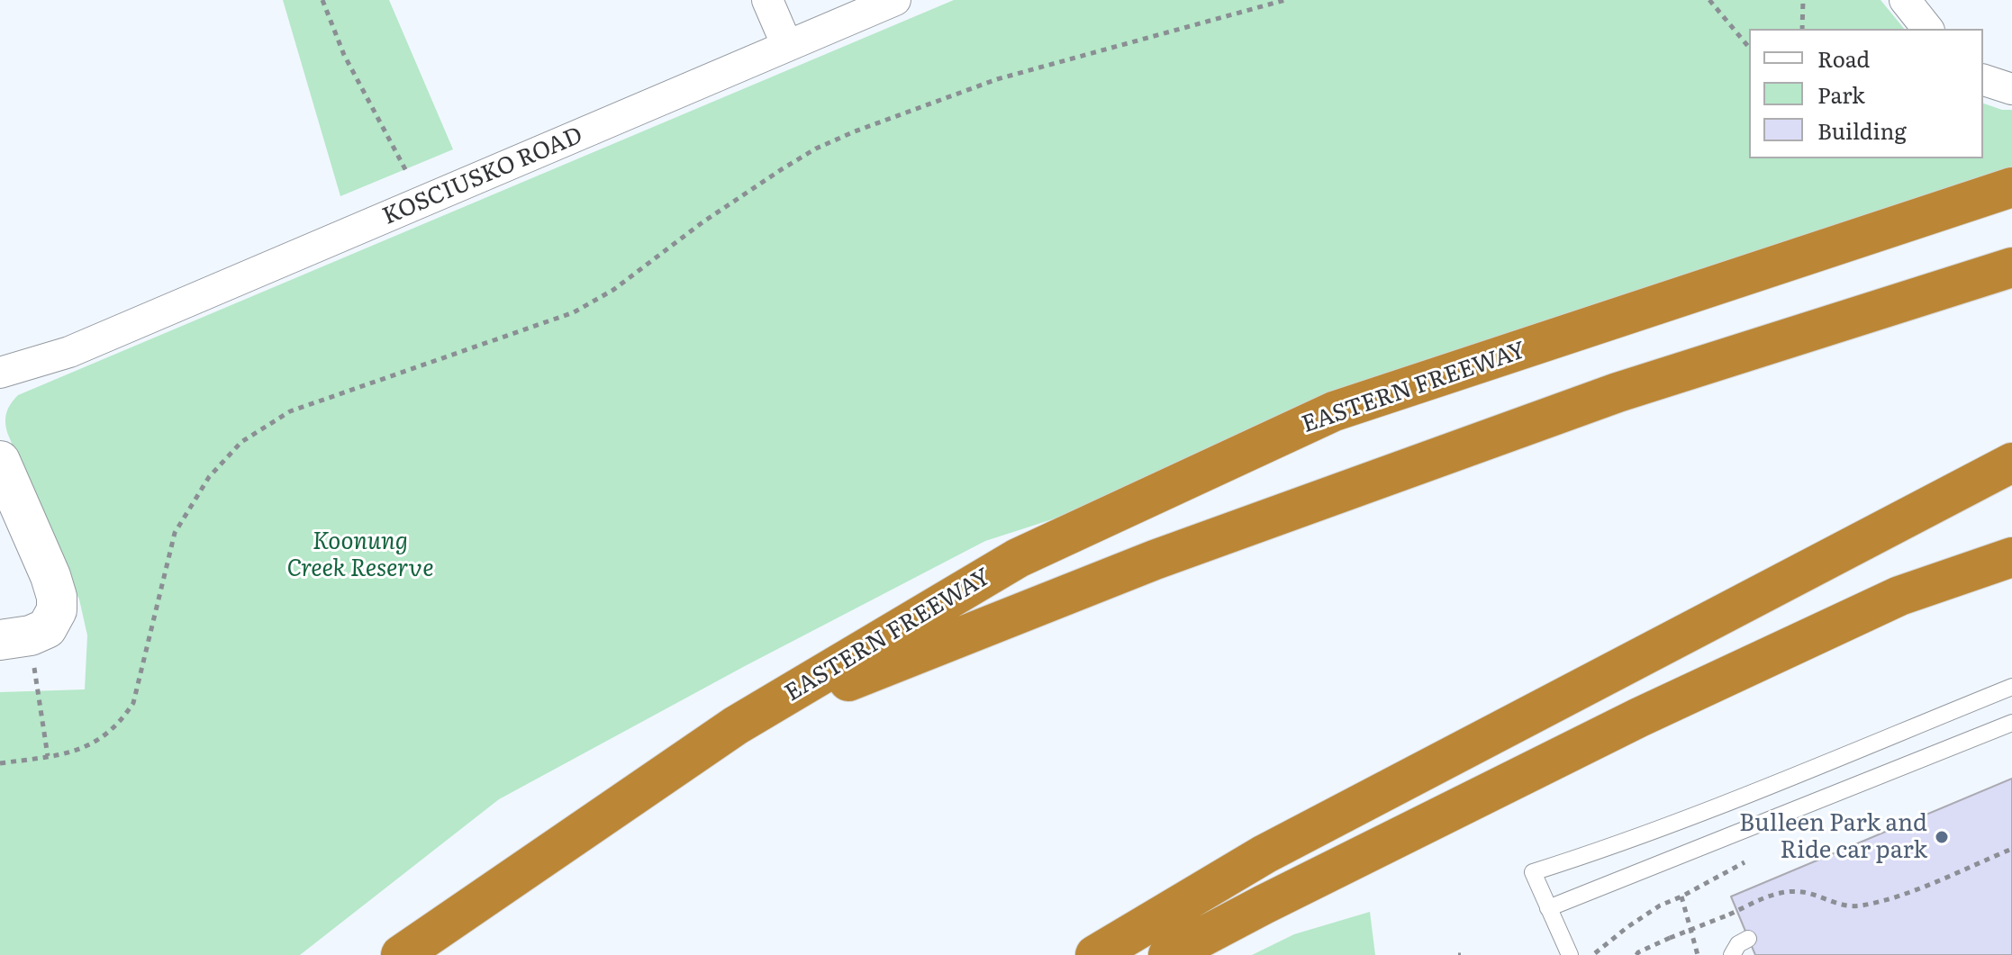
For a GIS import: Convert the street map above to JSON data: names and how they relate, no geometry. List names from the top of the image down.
{
  "streets": {
    "highway": ["EASTERN FREEWAY"],
    "street": ["KOSCIUSKO ROAD"]
  },
  "parks": ["Koonung Creek Reserve"],
  "places": ["Bulleen Park and Ride car park"],
  "legend": ["Road", "Park", "Building"]
}
